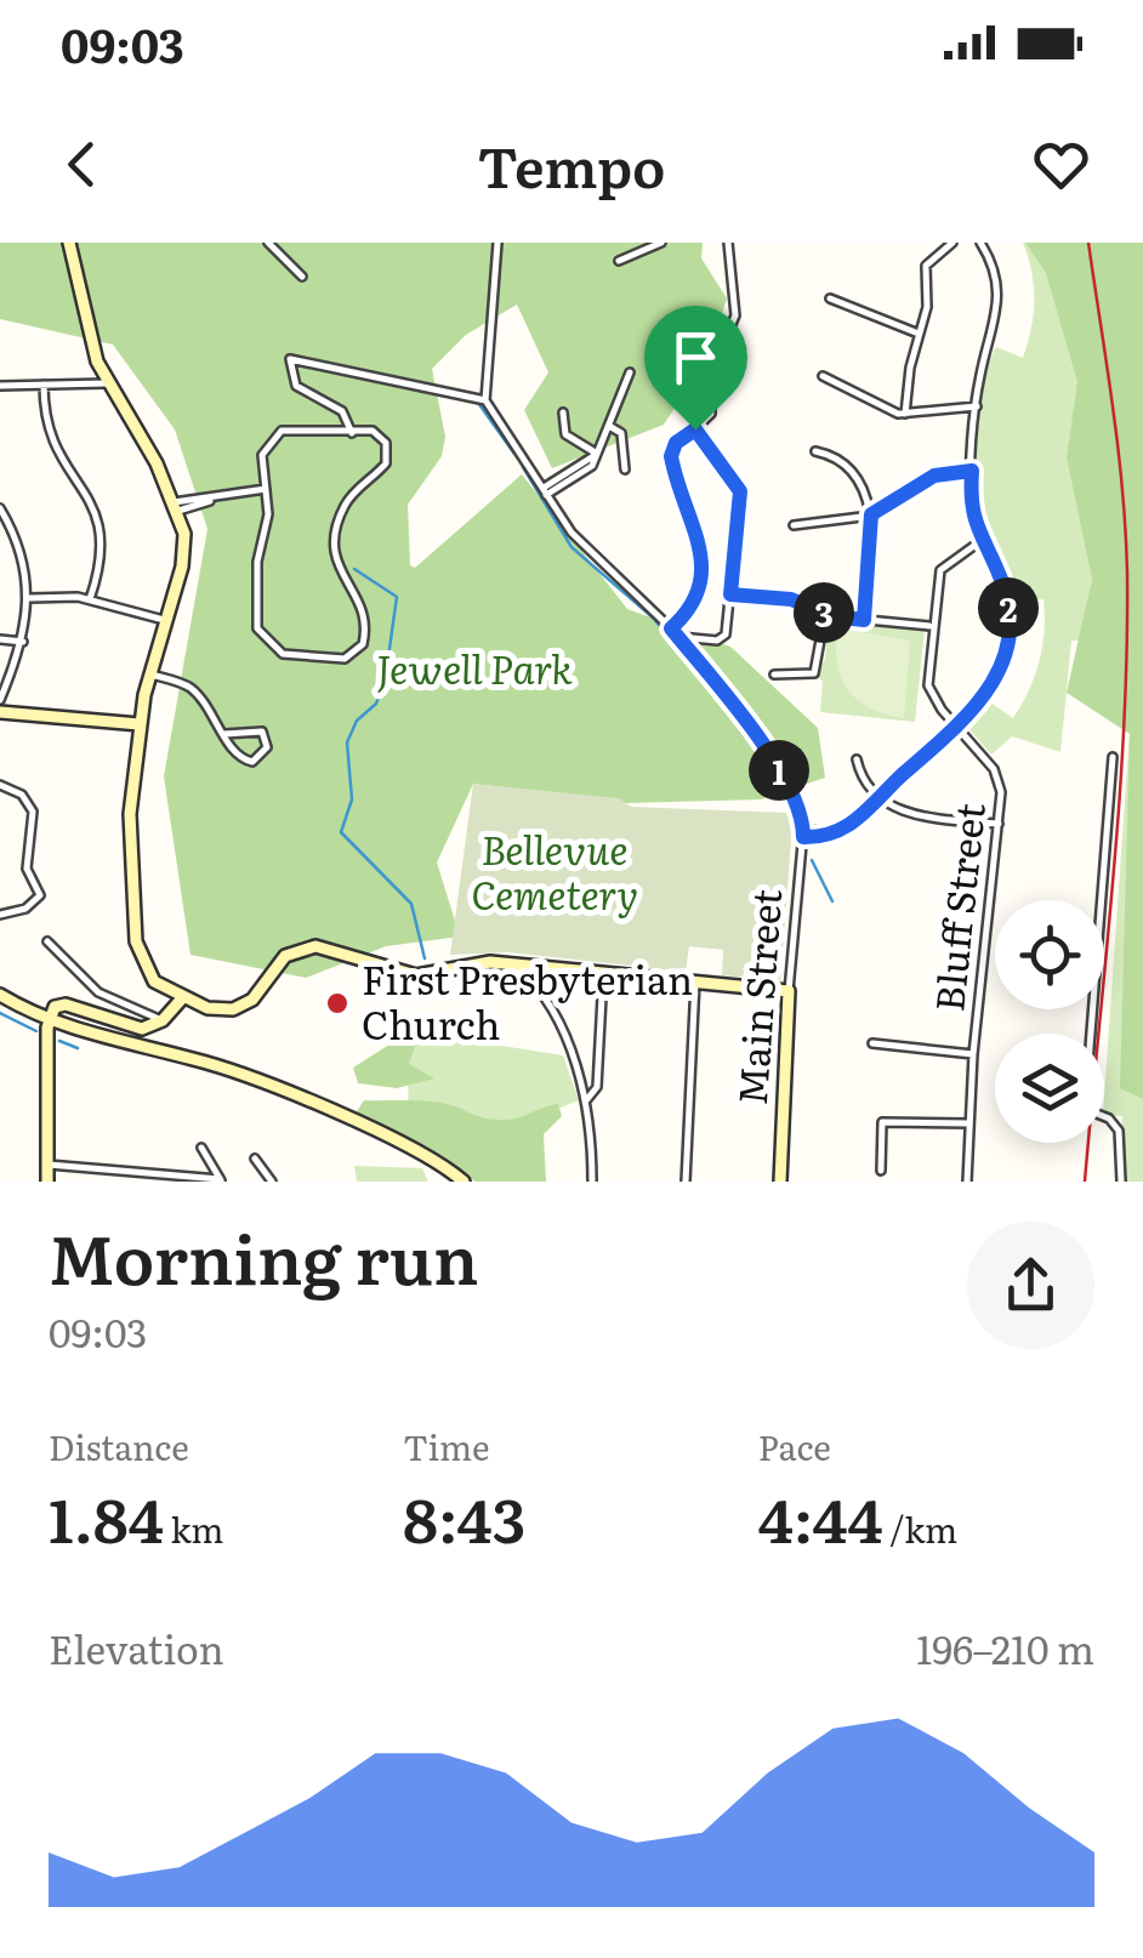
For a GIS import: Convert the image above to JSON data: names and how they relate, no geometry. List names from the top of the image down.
{
  "streets": {
    "street": ["Bluff Street", "Main Street"]
  },
  "parks": ["Jewell Park", "Bellevue Cemetery"],
  "places": ["First Presbyterian Church"],
  "page": {
    "status": "09:03",
    "header": "Tempo",
    "pins": ["2", "3", "1"],
    "heading": ["Morning run", "09:03"],
    "stats": [
      ["Distance", "1.84 km"],
      ["Time", "8:43"],
      ["Pace", "4:44 /km"]
    ],
    "chart": ["Elevation", "196–210 m"]
  }
}
